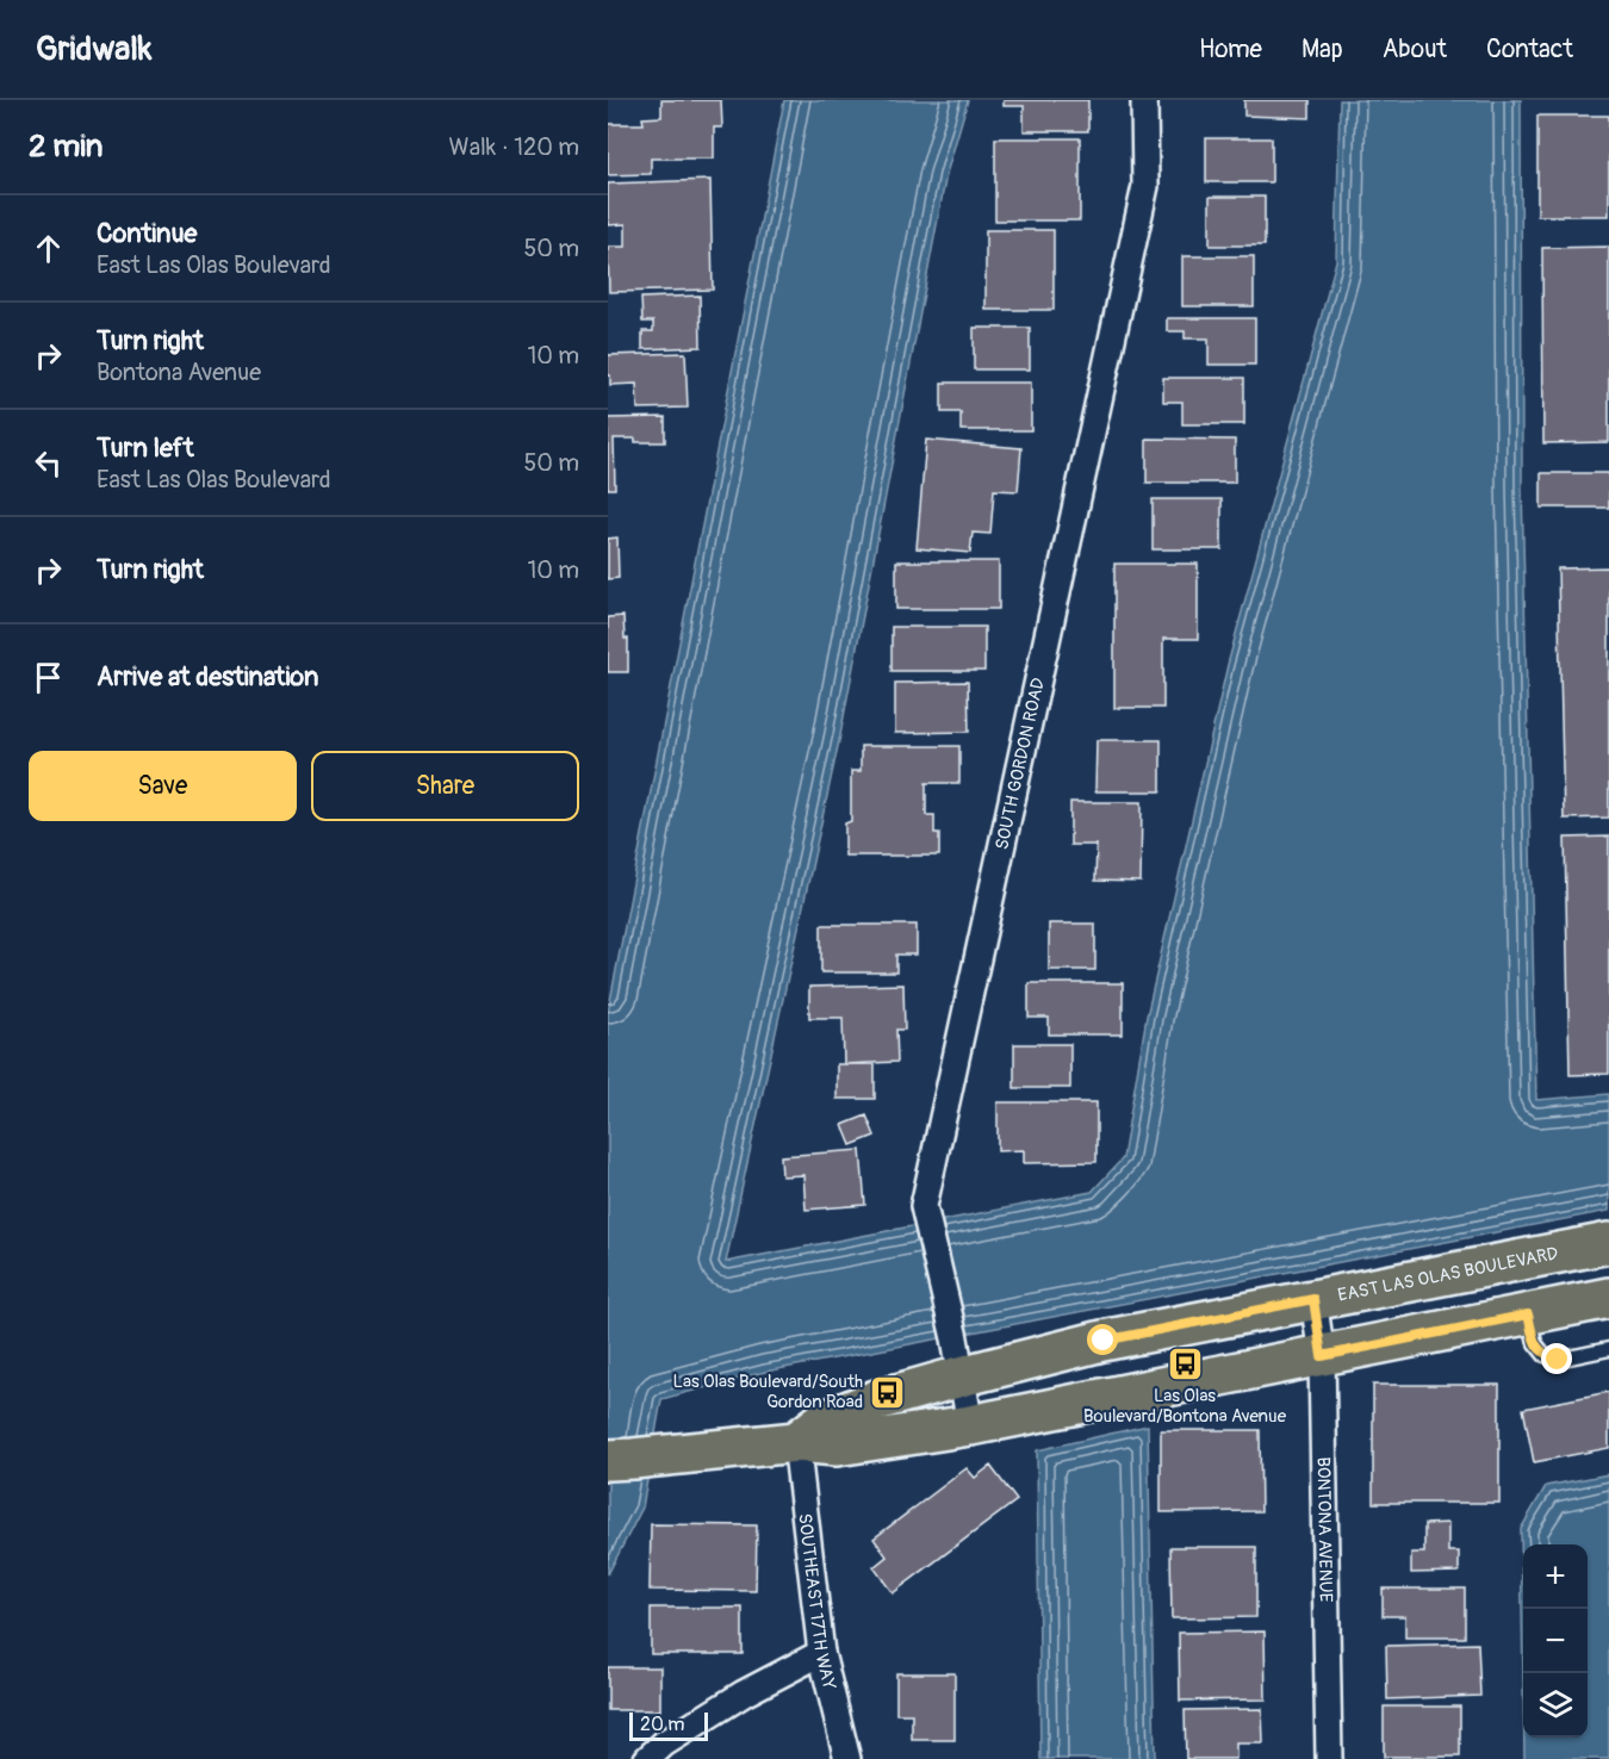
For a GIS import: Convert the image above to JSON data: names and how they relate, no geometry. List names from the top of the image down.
{
  "streets": {
    "main road": ["EAST LAS OLAS BOULEVARD"],
    "street": ["SOUTH GORDON ROAD", "BONTONA AVENUE", "SOUTHEAST 17TH WAY"]
  },
  "crossings": [
    ["SOUTH GORDON ROAD", "EAST LAS OLAS BOULEVARD"],
    ["EAST LAS OLAS BOULEVARD", "BONTONA AVENUE"],
    ["EAST LAS OLAS BOULEVARD", "SOUTHEAST 17TH WAY"]
  ],
  "places": {
    "bus stop": ["Las Olas Boulevard/Bontona Avenue", "Las Olas Boulevard/South Gordon Road"]
  },
  "scale_bar": "20 m",
  "page": {
    "header": "Gridwalk",
    "nav": [
      "Home",
      "Map",
      "About",
      "Contact"
    ],
    "heading": ["2 min", "Walk · 120 m"],
    "list": [
      ["Continue", "East Las Olas Boulevard", "50 m"],
      ["Turn right", "Bontona Avenue", "10 m"],
      ["Turn left", "East Las Olas Boulevard", "50 m"],
      ["Turn right", "10 m"],
      "Arrive at destination"
    ],
    "buttons": ["Save", "Share"],
    "map_buttons": ["+", "−"],
    "scale": "20 m"
  }
}
